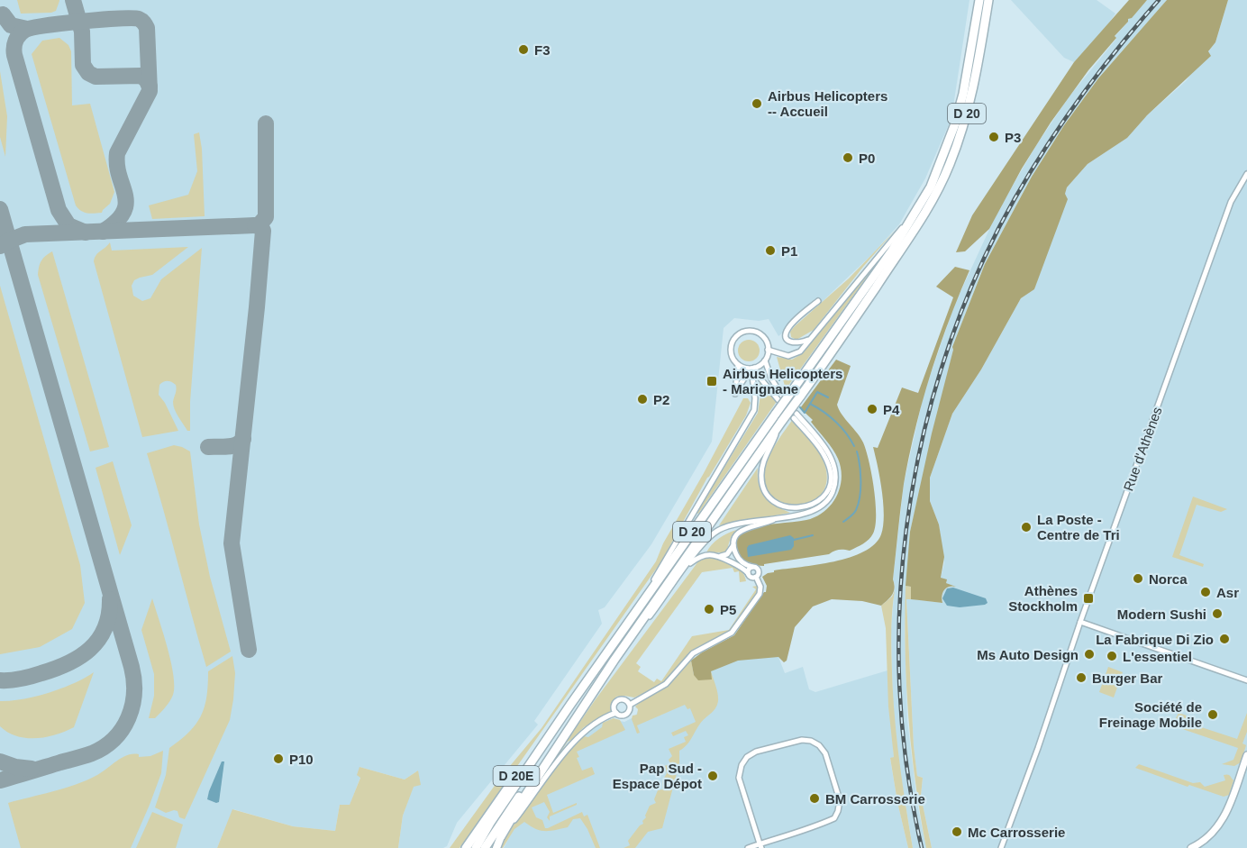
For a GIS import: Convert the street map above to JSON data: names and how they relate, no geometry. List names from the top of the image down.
{
  "streets": {
    "highway": ["D 20", "D 20E"],
    "street": ["Rue d'Athènes"]
  },
  "crossings": [
    ["D 20", "D 20E"]
  ],
  "places": {
    "other": [
      "F3",
      "Airbus Helicopters -- Accueil",
      "P3",
      "P0",
      "P1",
      "P2",
      "P4",
      "La Poste - Centre de Tri",
      "Norca",
      "Asr",
      "P5",
      "Modern Sushi",
      "La Fabrique Di Zio",
      "Ms Auto Design",
      "L'essentiel",
      "Burger Bar",
      "Société de Freinage Mobile",
      "P10",
      "Pap Sud - Espace Dépot",
      "BM Carrosserie",
      "Mc Carrosserie"
    ],
    "transit": ["Airbus Helicopters - Marignane", "Athènes Stockholm"]
  }
}
